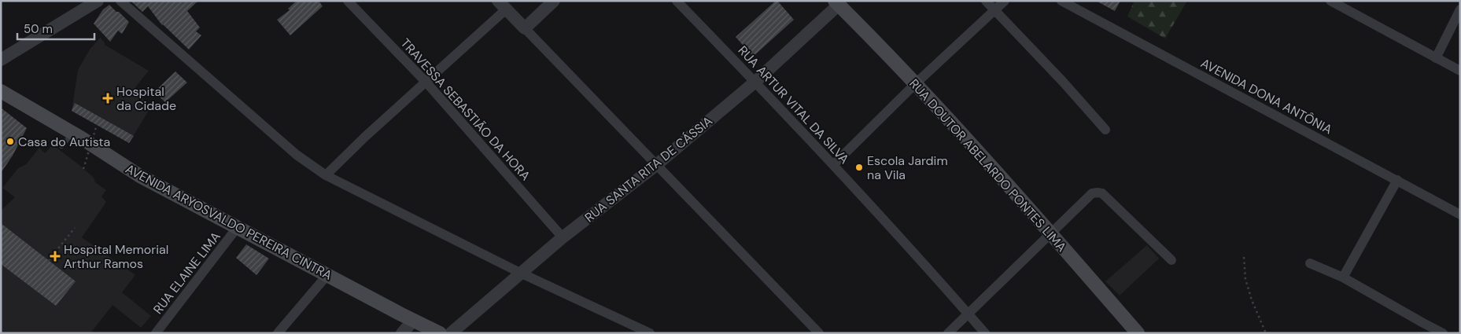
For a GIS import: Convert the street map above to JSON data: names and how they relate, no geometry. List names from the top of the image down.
{
  "streets": {
    "main road": ["RUA DOUTOR ABELARDO PONTES LIMA", "AVENIDA ARYOSVALDO PEREIRA CINTRA"],
    "street": [
      "AVENIDA DONA ANTÔNIA",
      "RUA ARTUR VITAL DA SILVA",
      "TRAVESSA SEBASTIÃO DA HORA",
      "RUA SANTA RITA DE CÁSSIA",
      "RUA ELAINE LIMA"
    ]
  },
  "crossings": [
    ["RUA ARTUR VITAL DA SILVA", "RUA SANTA RITA DE CÁSSIA"],
    ["TRAVESSA SEBASTIÃO DA HORA", "RUA SANTA RITA DE CÁSSIA"],
    ["RUA DOUTOR ABELARDO PONTES LIMA", "RUA SANTA RITA DE CÁSSIA"],
    ["AVENIDA ARYOSVALDO PEREIRA CINTRA", "RUA ELAINE LIMA"]
  ],
  "places": {
    "health": ["Hospital da Cidade", "Hospital Memorial Arthur Ramos"],
    "other": ["Casa do Autista", "Escola Jardim na Vila"]
  },
  "scale_bar": "50 m"
}
